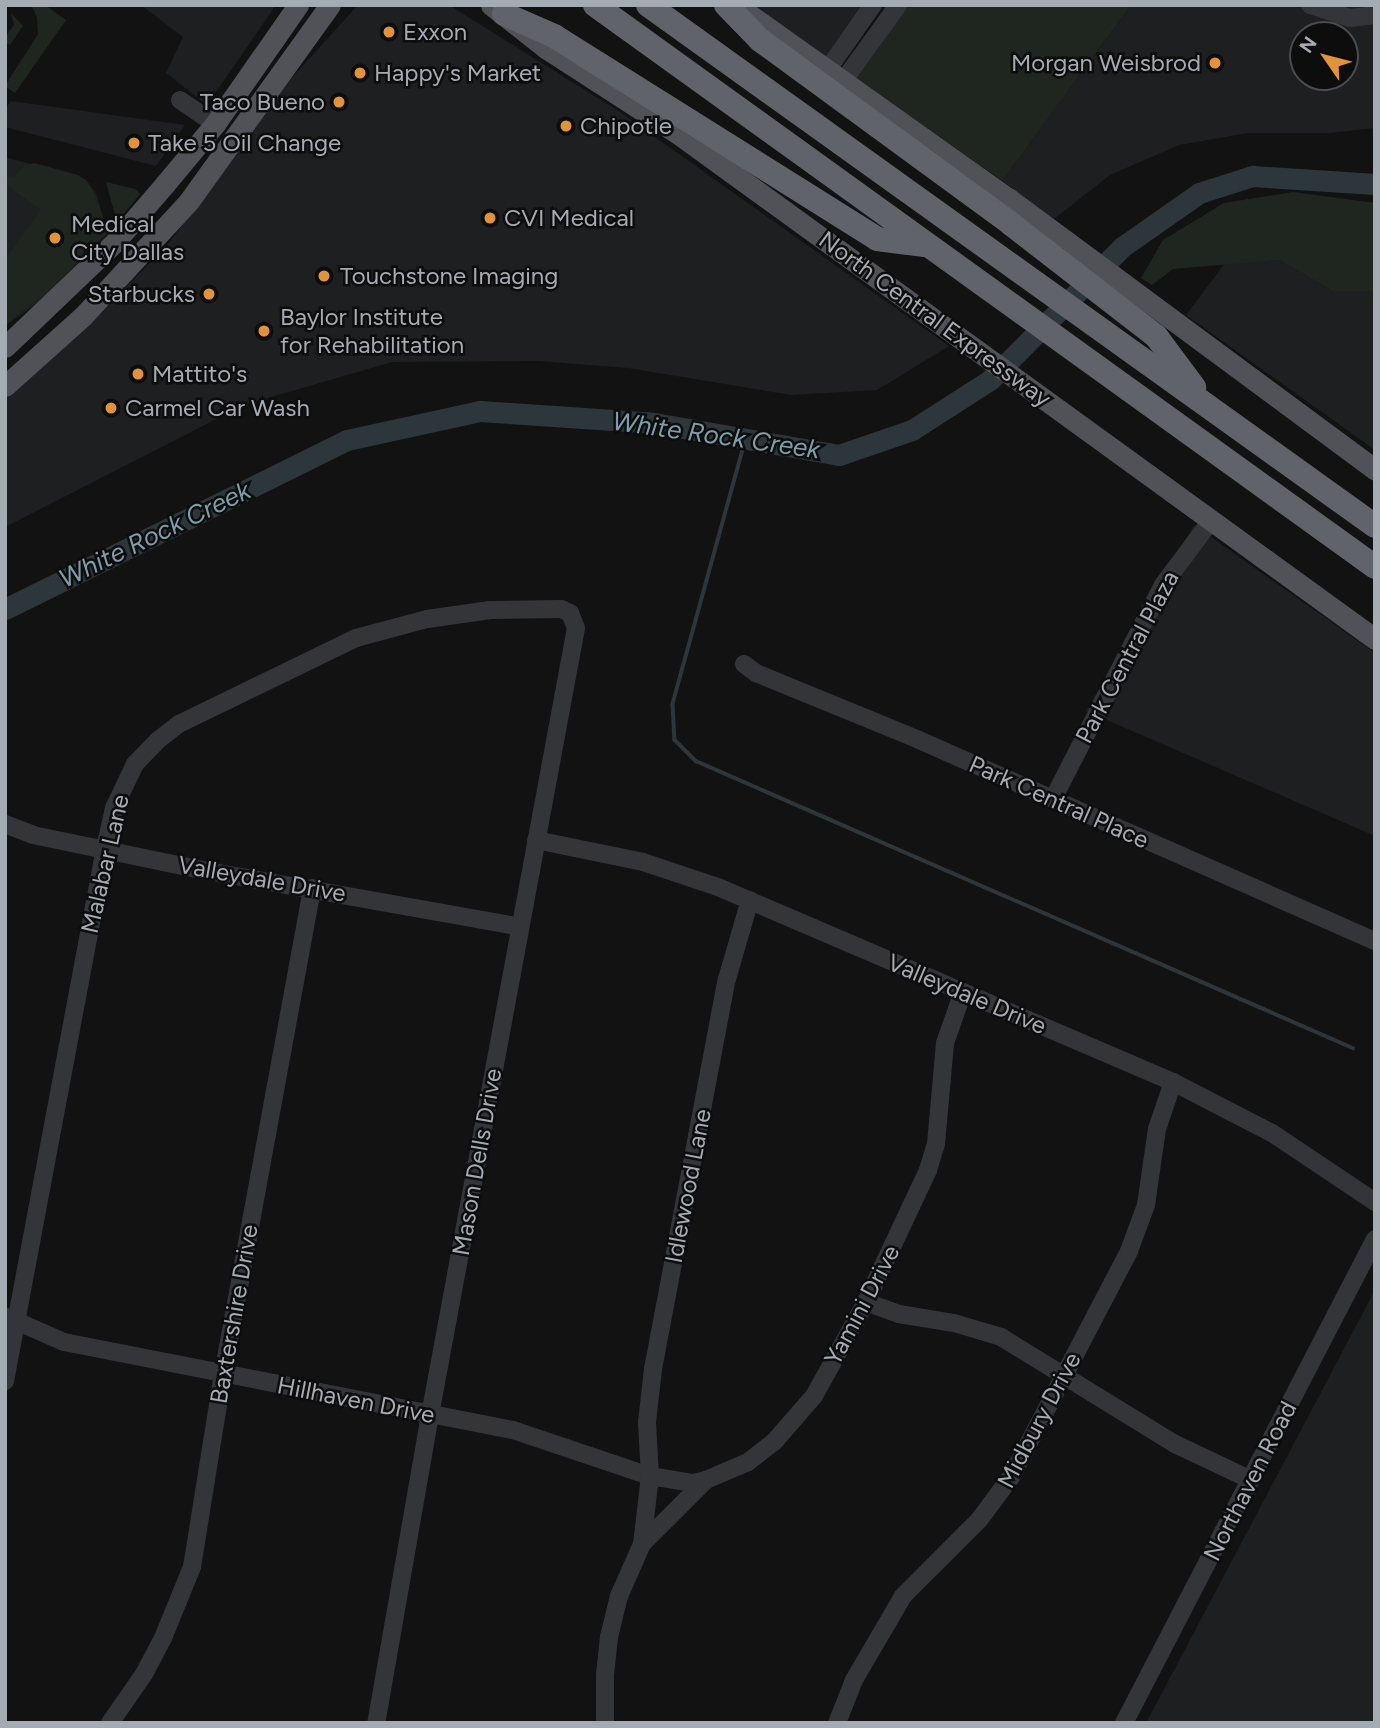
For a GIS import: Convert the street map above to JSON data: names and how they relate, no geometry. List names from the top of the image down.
{
  "streets": {
    "main road": ["North Central Expressway"],
    "street": [
      "Park Central Plaza",
      "Park Central Place",
      "Malabar Lane",
      "Valleydale Drive",
      "Mason Dells Drive",
      "Idlewood Lane",
      "Yamini Drive",
      "Baxtershire Drive",
      "Hillhaven Drive",
      "Midbury Drive",
      "Northaven Road"
    ]
  },
  "crossings": [
    ["North Central Expressway", "Park Central Plaza"],
    ["Park Central Plaza", "Park Central Place"],
    ["Malabar Lane", "Valleydale Drive"],
    ["Malabar Lane", "Mason Dells Drive"],
    ["Malabar Lane", "Hillhaven Drive"],
    ["Valleydale Drive", "Mason Dells Drive"],
    ["Valleydale Drive", "Idlewood Lane"],
    ["Valleydale Drive", "Yamini Drive"],
    ["Valleydale Drive", "Baxtershire Drive"],
    ["Valleydale Drive", "Midbury Drive"],
    ["Mason Dells Drive", "Hillhaven Drive"],
    ["Idlewood Lane", "Yamini Drive"],
    ["Idlewood Lane", "Hillhaven Drive"],
    ["Yamini Drive", "Hillhaven Drive"],
    ["Baxtershire Drive", "Hillhaven Drive"]
  ],
  "water": ["White Rock Creek"],
  "places": [
    "Exxon",
    "Morgan Weisbrod",
    "Happy's Market",
    "Taco Bueno",
    "Chipotle",
    "Take 5 Oil Change",
    "CVI Medical",
    "Medical City Dallas",
    "Touchstone Imaging",
    "Starbucks",
    "Baylor Institute for Rehabilitation",
    "Mattito's",
    "Carmel Car Wash"
  ],
  "north": "top left"
}
